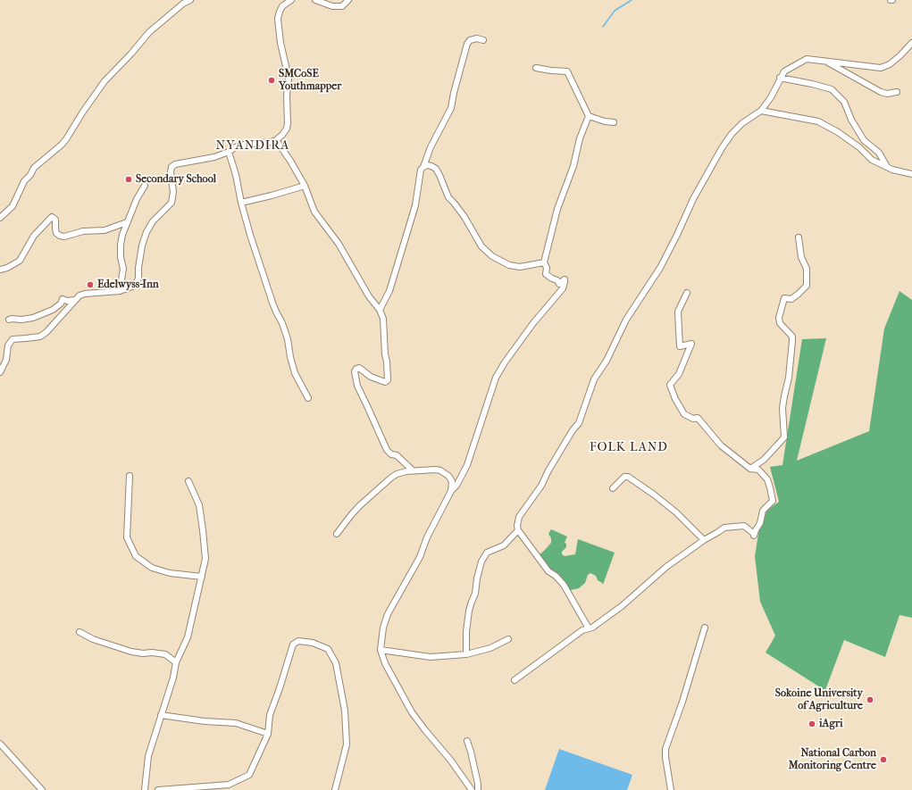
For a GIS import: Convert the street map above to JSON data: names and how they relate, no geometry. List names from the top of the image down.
{
  "districts": ["NYANDIRA", "FOLK LAND"],
  "places": [
    "SMCoSE Youthmapper",
    "Secondary School",
    "Edelwyss-Inn",
    "Sokoine University of Agriculture",
    "iAgri",
    "National Carbon Monitoring Centre"
  ]
}
